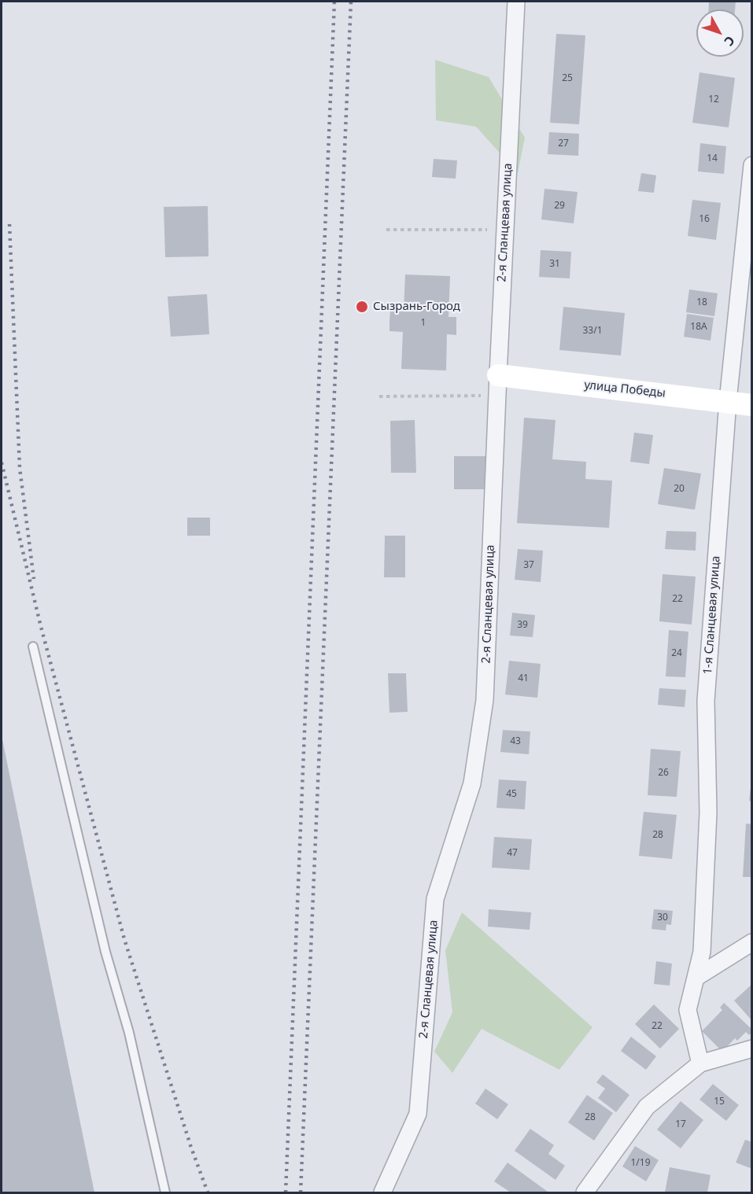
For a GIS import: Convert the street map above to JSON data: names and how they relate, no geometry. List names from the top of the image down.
{
  "streets": {
    "street": ["2-я Сланцевая улица", "улица Победы", "1-я Сланцевая улица"]
  },
  "crossings": [
    ["2-я Сланцевая улица", "улица Победы"],
    ["улица Победы", "1-я Сланцевая улица"]
  ],
  "places": ["Сызрань-Город"],
  "house_numbers": [
    "25",
    "12",
    "27",
    "14",
    "29",
    "16",
    "31",
    "18",
    "1",
    "18А",
    "33/1",
    "20",
    "37",
    "22",
    "39",
    "24",
    "41",
    "43",
    "26",
    "45",
    "28",
    "47",
    "30",
    "22",
    "15",
    "28",
    "17",
    "1/19"
  ],
  "north": "bottom right"
}
